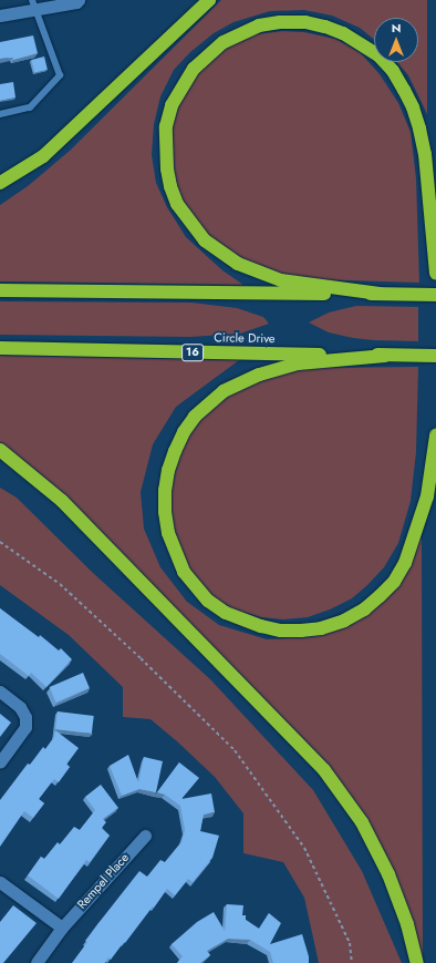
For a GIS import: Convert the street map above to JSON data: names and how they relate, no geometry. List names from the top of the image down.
{
  "streets": {
    "highway": ["Circle Drive", "16"],
    "street": ["Rempel Place"]
  },
  "north": "top"
}
